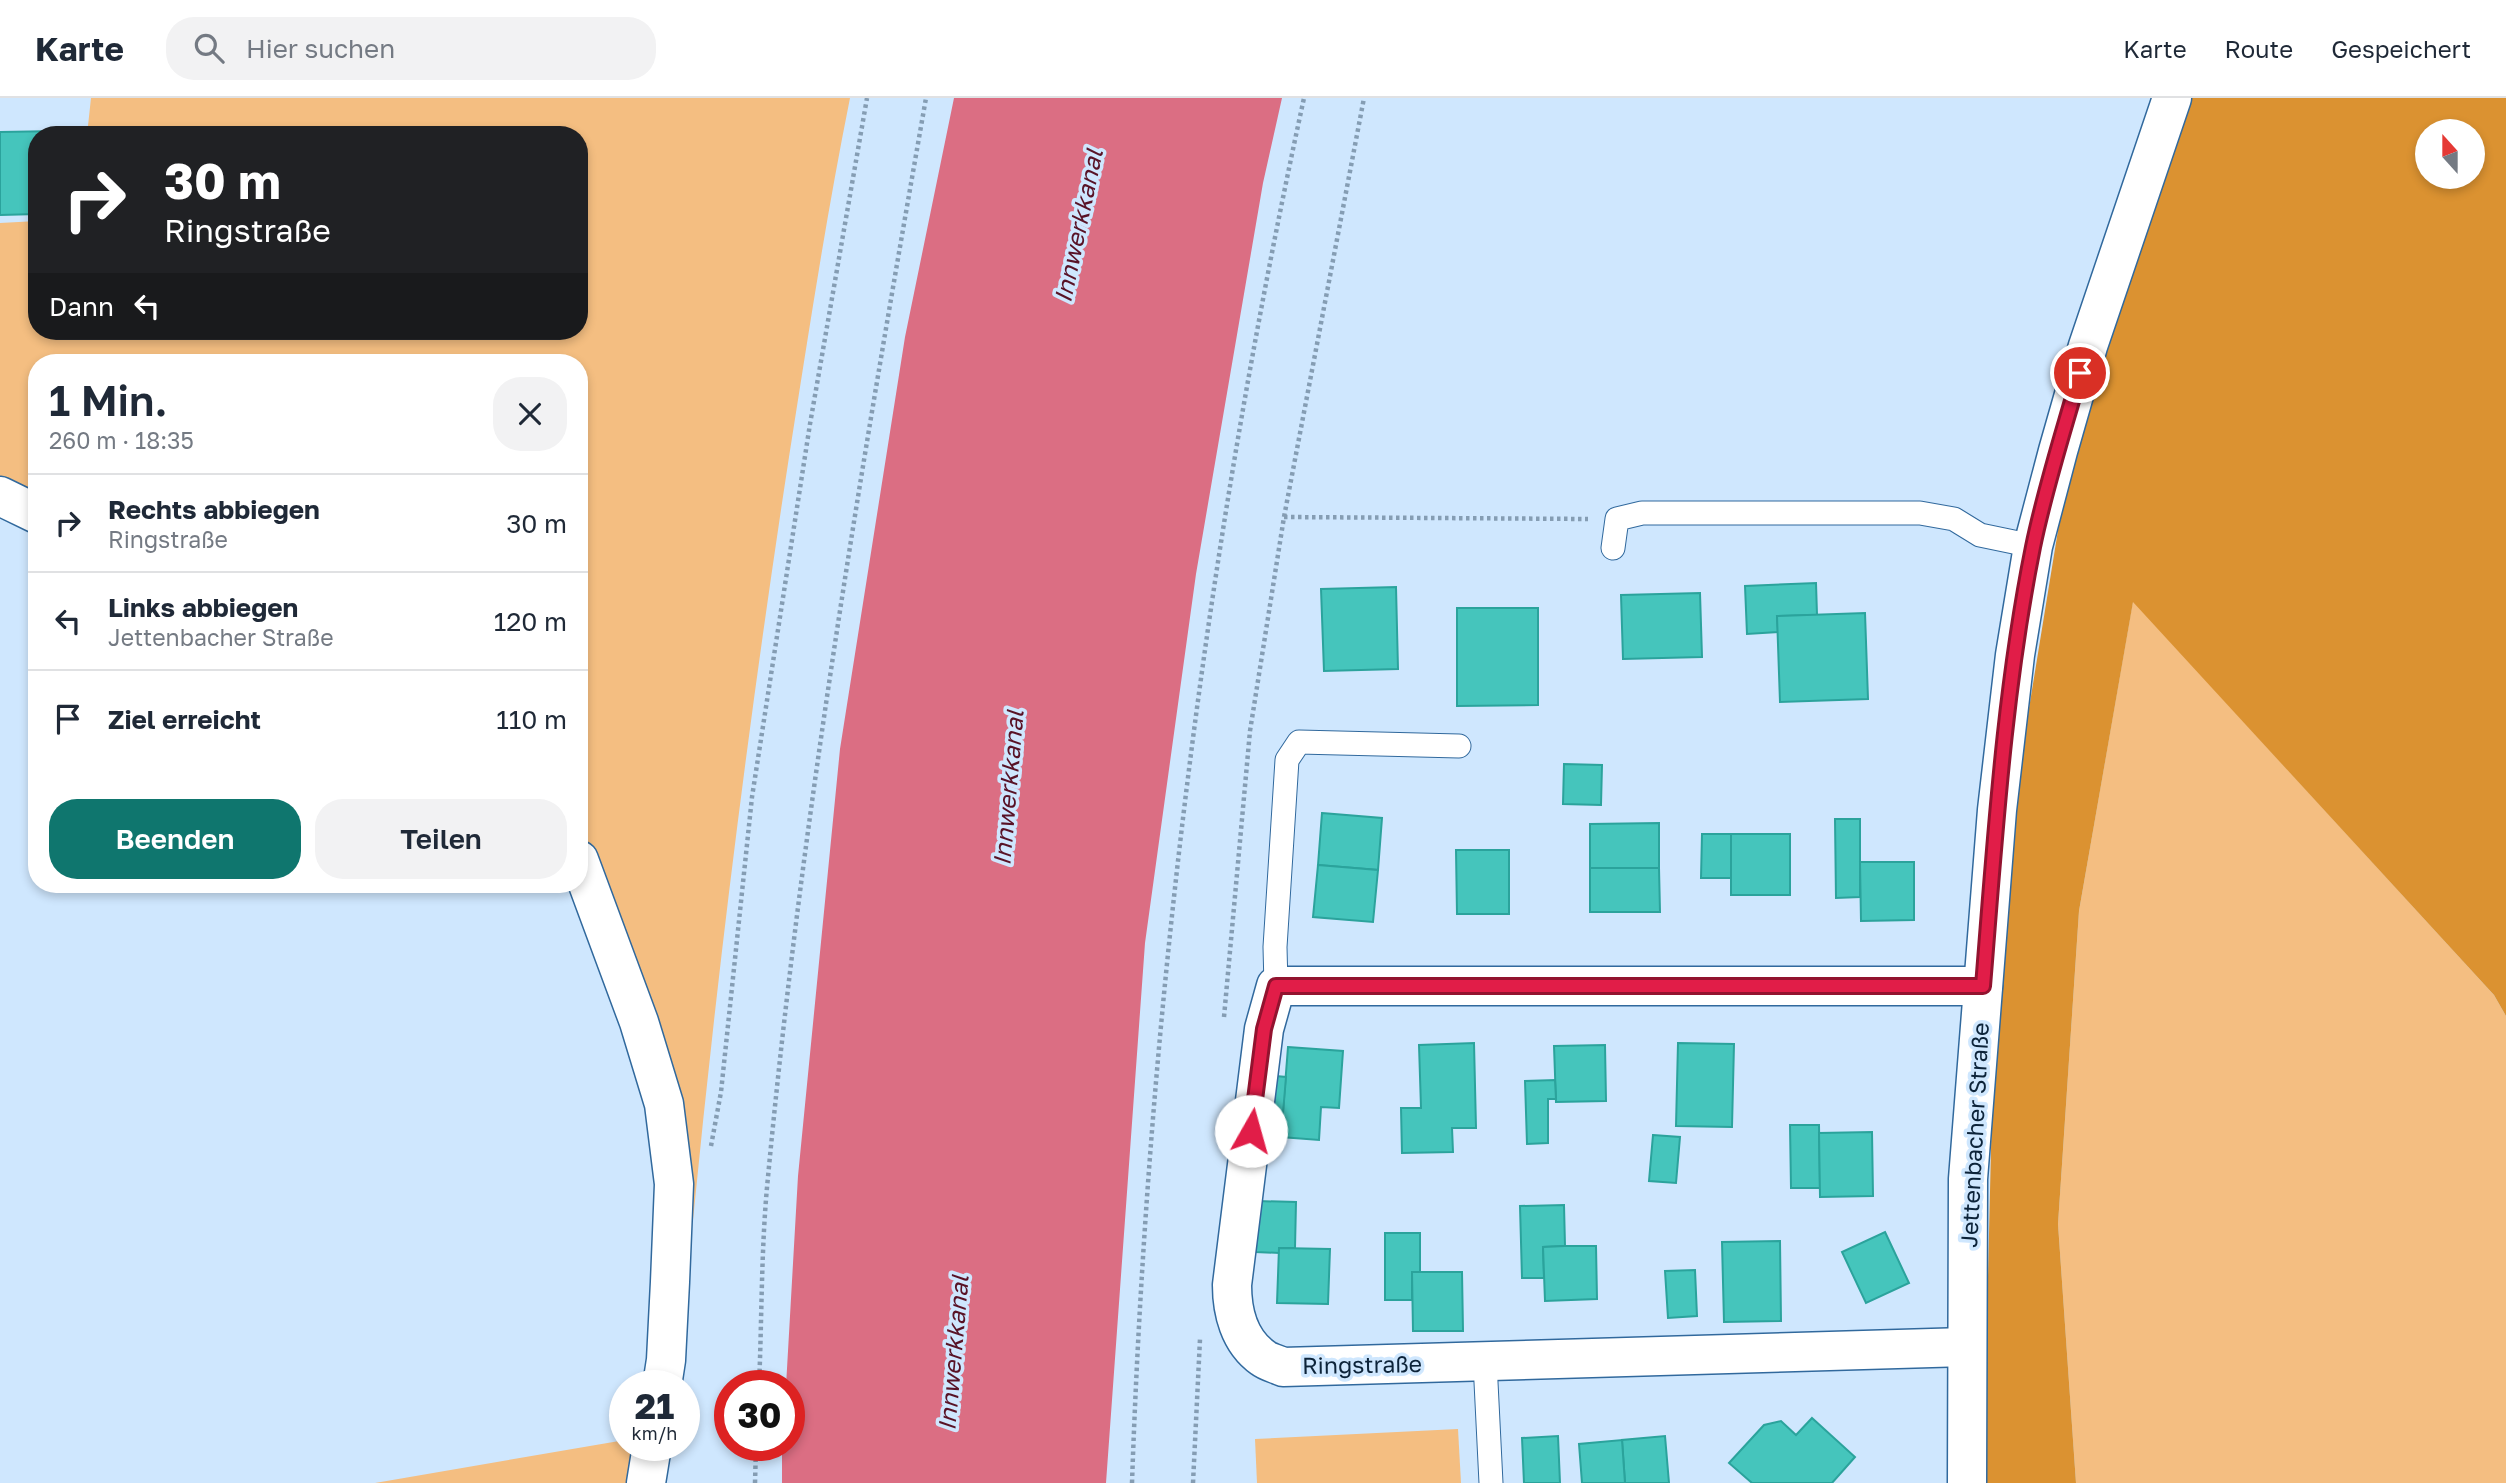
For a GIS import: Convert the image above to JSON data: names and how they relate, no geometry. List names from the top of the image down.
{
  "streets": {
    "street": ["Jettenbacher Straße", "Ringstraße"]
  },
  "crossings": [
    ["Jettenbacher Straße", "Ringstraße"]
  ],
  "water": ["Innwerkkanal"],
  "north": "top",
  "page": {
    "header": "Karte",
    "search": "Hier suchen",
    "nav": ["Karte", "Route", "Gespeichert"],
    "turn": ["30 m", "Ringstraße"],
    "then": "Dann",
    "heading": ["1 Min.", "260 m · 18:35"],
    "list": [
      {
        "name": "Rechts abbiegen",
        "note": "Ringstraße",
        "value": "30 m"
      },
      {
        "name": "Links abbiegen",
        "note": "Jettenbacher Straße",
        "value": "120 m"
      },
      {
        "name": "Ziel erreicht",
        "value": "110 m"
      }
    ],
    "buttons": ["Beenden", "Teilen"],
    "speed": "21 km/h",
    "limit": "30"
  }
}
